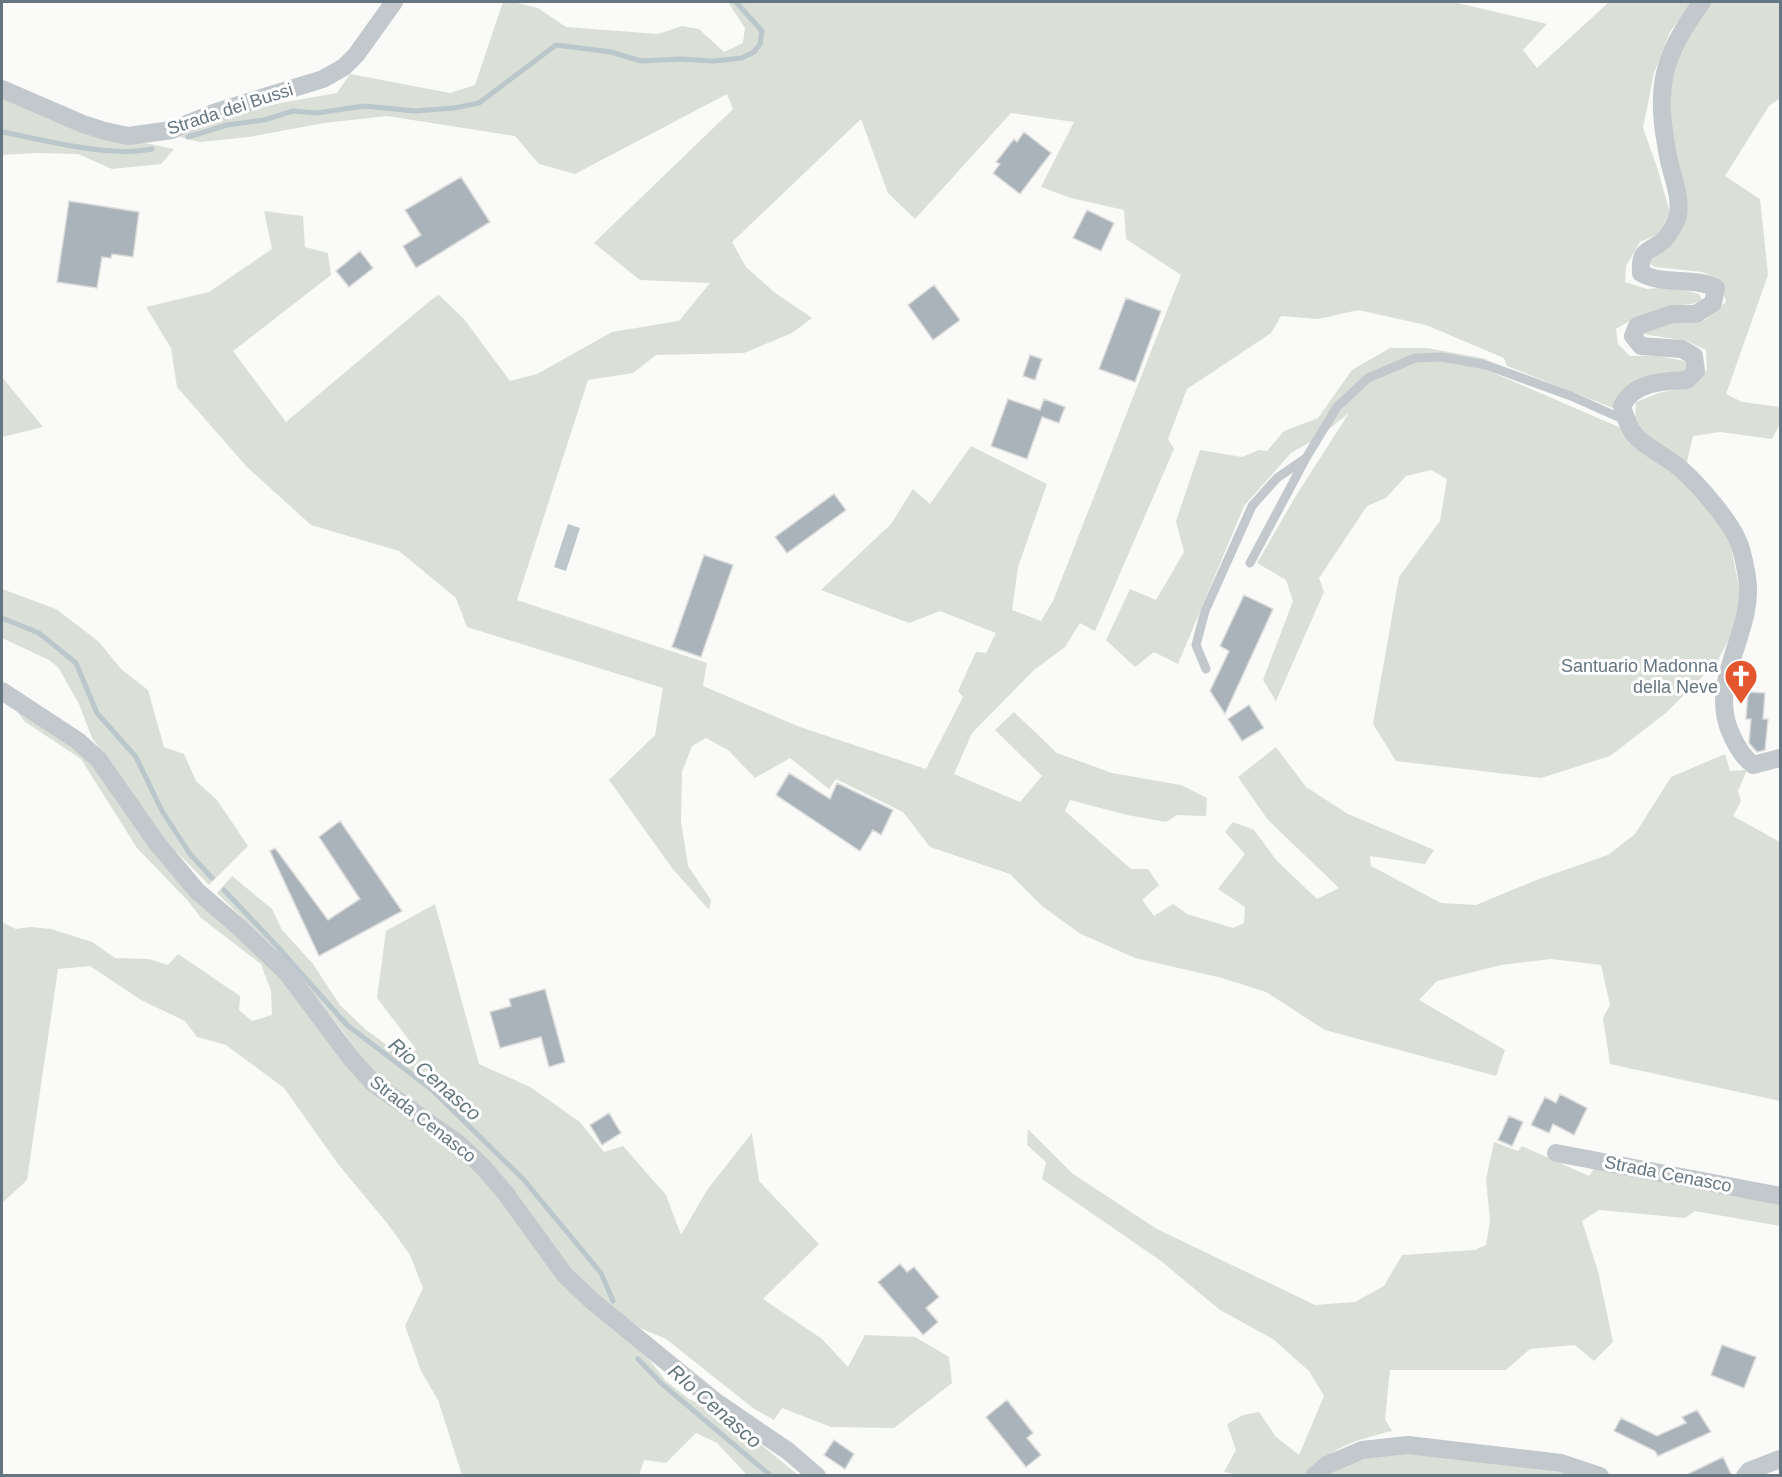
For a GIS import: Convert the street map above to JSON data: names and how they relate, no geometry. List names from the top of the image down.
{
  "streets": {
    "street": ["Strada dei Bussi", "Strada Cenasco"]
  },
  "water": ["Rio Cenasco", "RIo Cenasco"],
  "places": {
    "church": ["Santuario Madonna della Neve"]
  }
}
